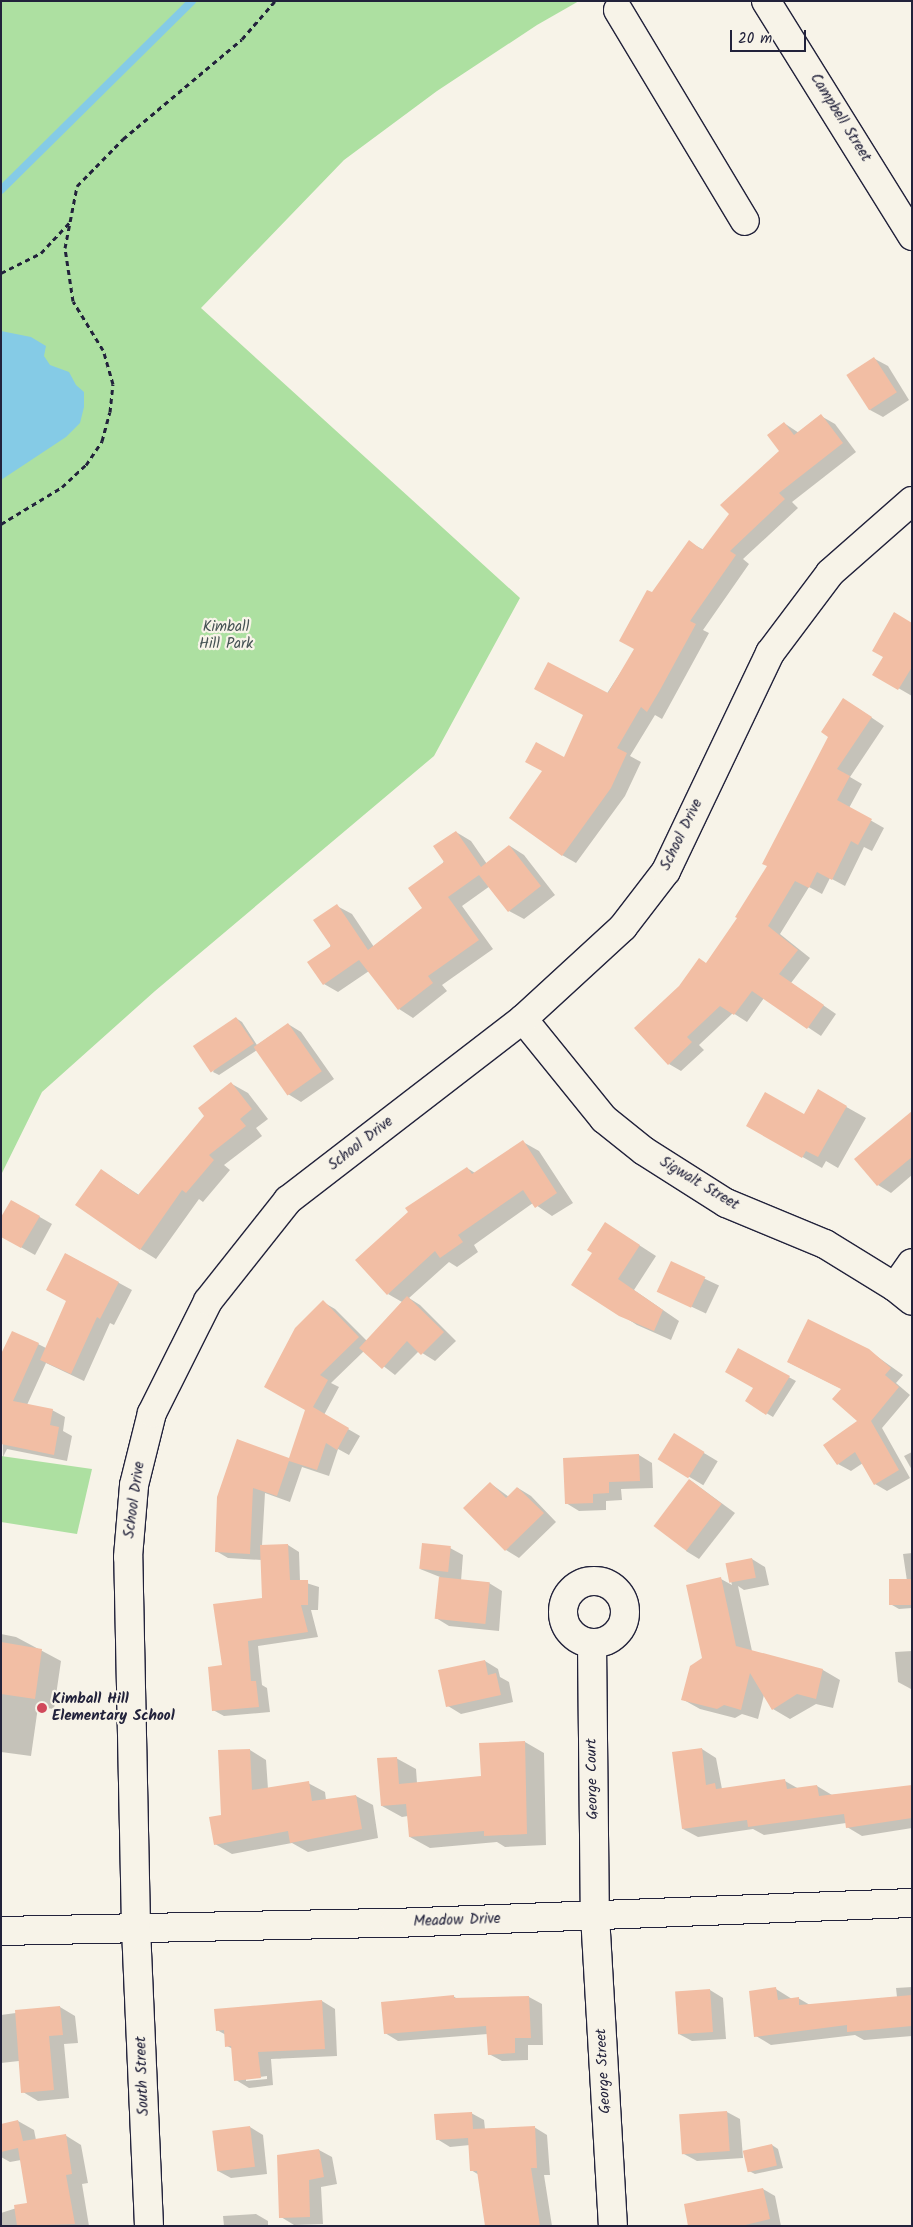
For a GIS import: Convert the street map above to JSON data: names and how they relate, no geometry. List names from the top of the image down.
{
  "streets": {
    "street": [
      "Campbell Street",
      "School Drive",
      "Sigwalt Street",
      "George Court",
      "Meadow Drive",
      "George Street",
      "South Street"
    ]
  },
  "crossings": [
    ["School Drive", "Sigwalt Street"],
    ["School Drive", "Meadow Drive"],
    ["School Drive", "South Street"],
    ["George Court", "Meadow Drive"],
    ["George Court", "George Street"],
    ["Meadow Drive", "George Street"],
    ["Meadow Drive", "South Street"]
  ],
  "parks": ["Kimball Hill Park"],
  "places": ["Kimball Hill Elementary School"],
  "scale_bar": "20 m"
}
